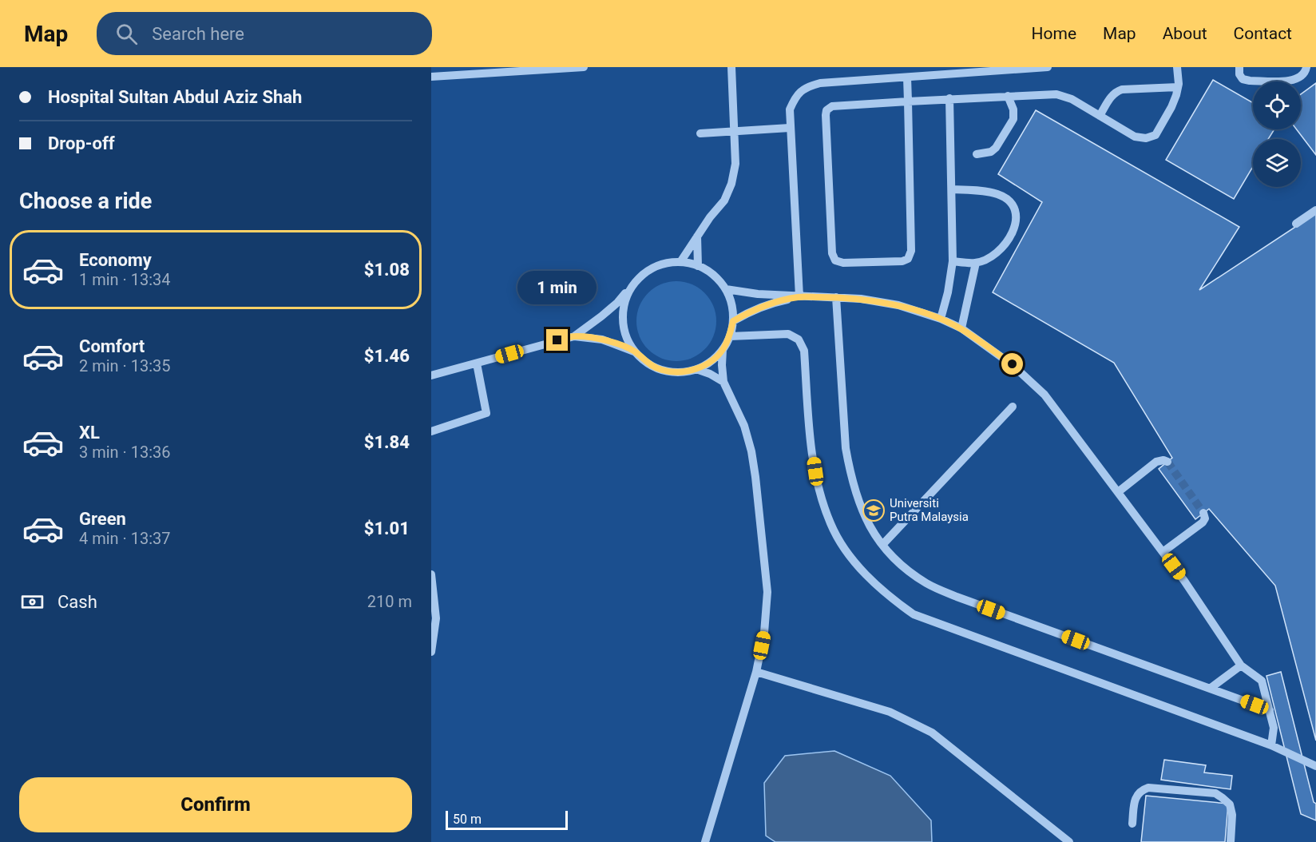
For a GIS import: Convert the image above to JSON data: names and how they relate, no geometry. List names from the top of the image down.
{
  "places": {
    "school or university": ["Universiti Putra Malaysia"]
  },
  "scale_bar": "50 m",
  "page": {
    "header": "Map",
    "search": "Search here",
    "nav": [
      "Home",
      "Map",
      "About",
      "Contact"
    ],
    "banner": ["Hospital Sultan Abdul Aziz Shah", "Drop-off"],
    "heading": "Choose a ride",
    "list": [
      {
        "name": "Economy",
        "note": "1 min · 13:34",
        "value": "$1.08"
      },
      {
        "name": "Comfort",
        "note": "2 min · 13:35",
        "value": "$1.46"
      },
      {
        "name": "XL",
        "note": "3 min · 13:36",
        "value": "$1.84"
      },
      {
        "name": "Green",
        "note": "4 min · 13:37",
        "value": "$1.01"
      }
    ],
    "bubble": "1 min",
    "pay": ["Cash", "210 m"],
    "buttons": "Confirm",
    "scale": "50 m"
  }
}
